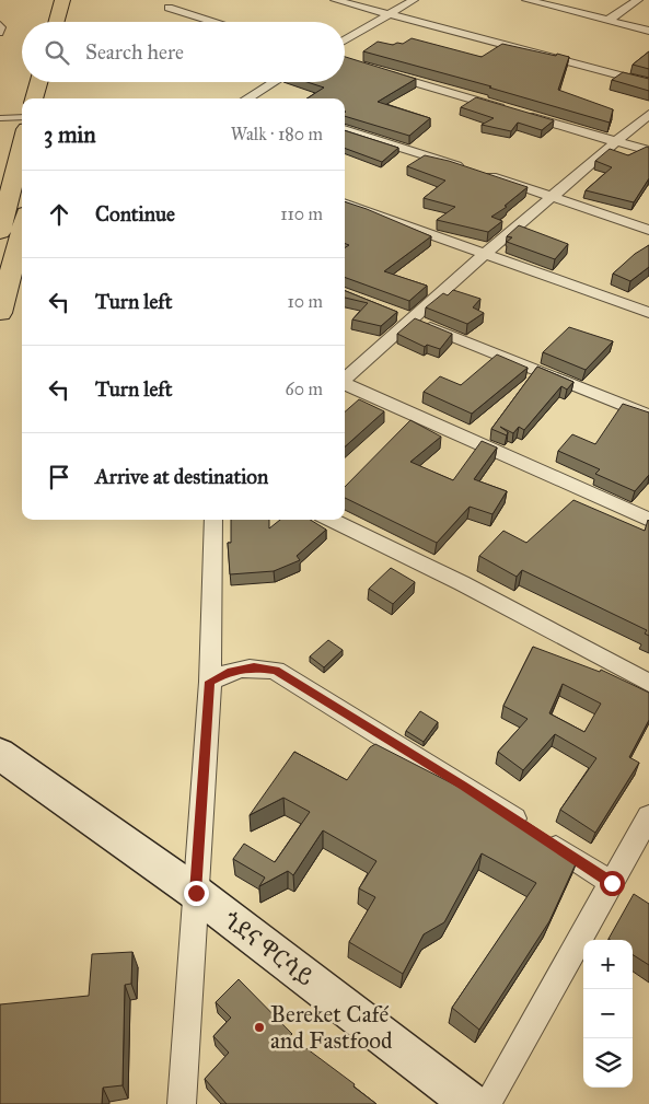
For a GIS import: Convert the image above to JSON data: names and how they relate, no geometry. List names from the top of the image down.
{
  "streets": {
    "main road": ["ጎደና ዋርሳይ"]
  },
  "places": ["Bereket Café and Fastfood"],
  "page": {
    "search": "Search here",
    "heading": ["3 min", "Walk · 180 m"],
    "list": [
      ["Continue", "110 m"],
      ["Turn left", "10 m"],
      ["Turn left", "60 m"],
      "Arrive at destination"
    ],
    "map_buttons": ["+", "−"]
  }
}
